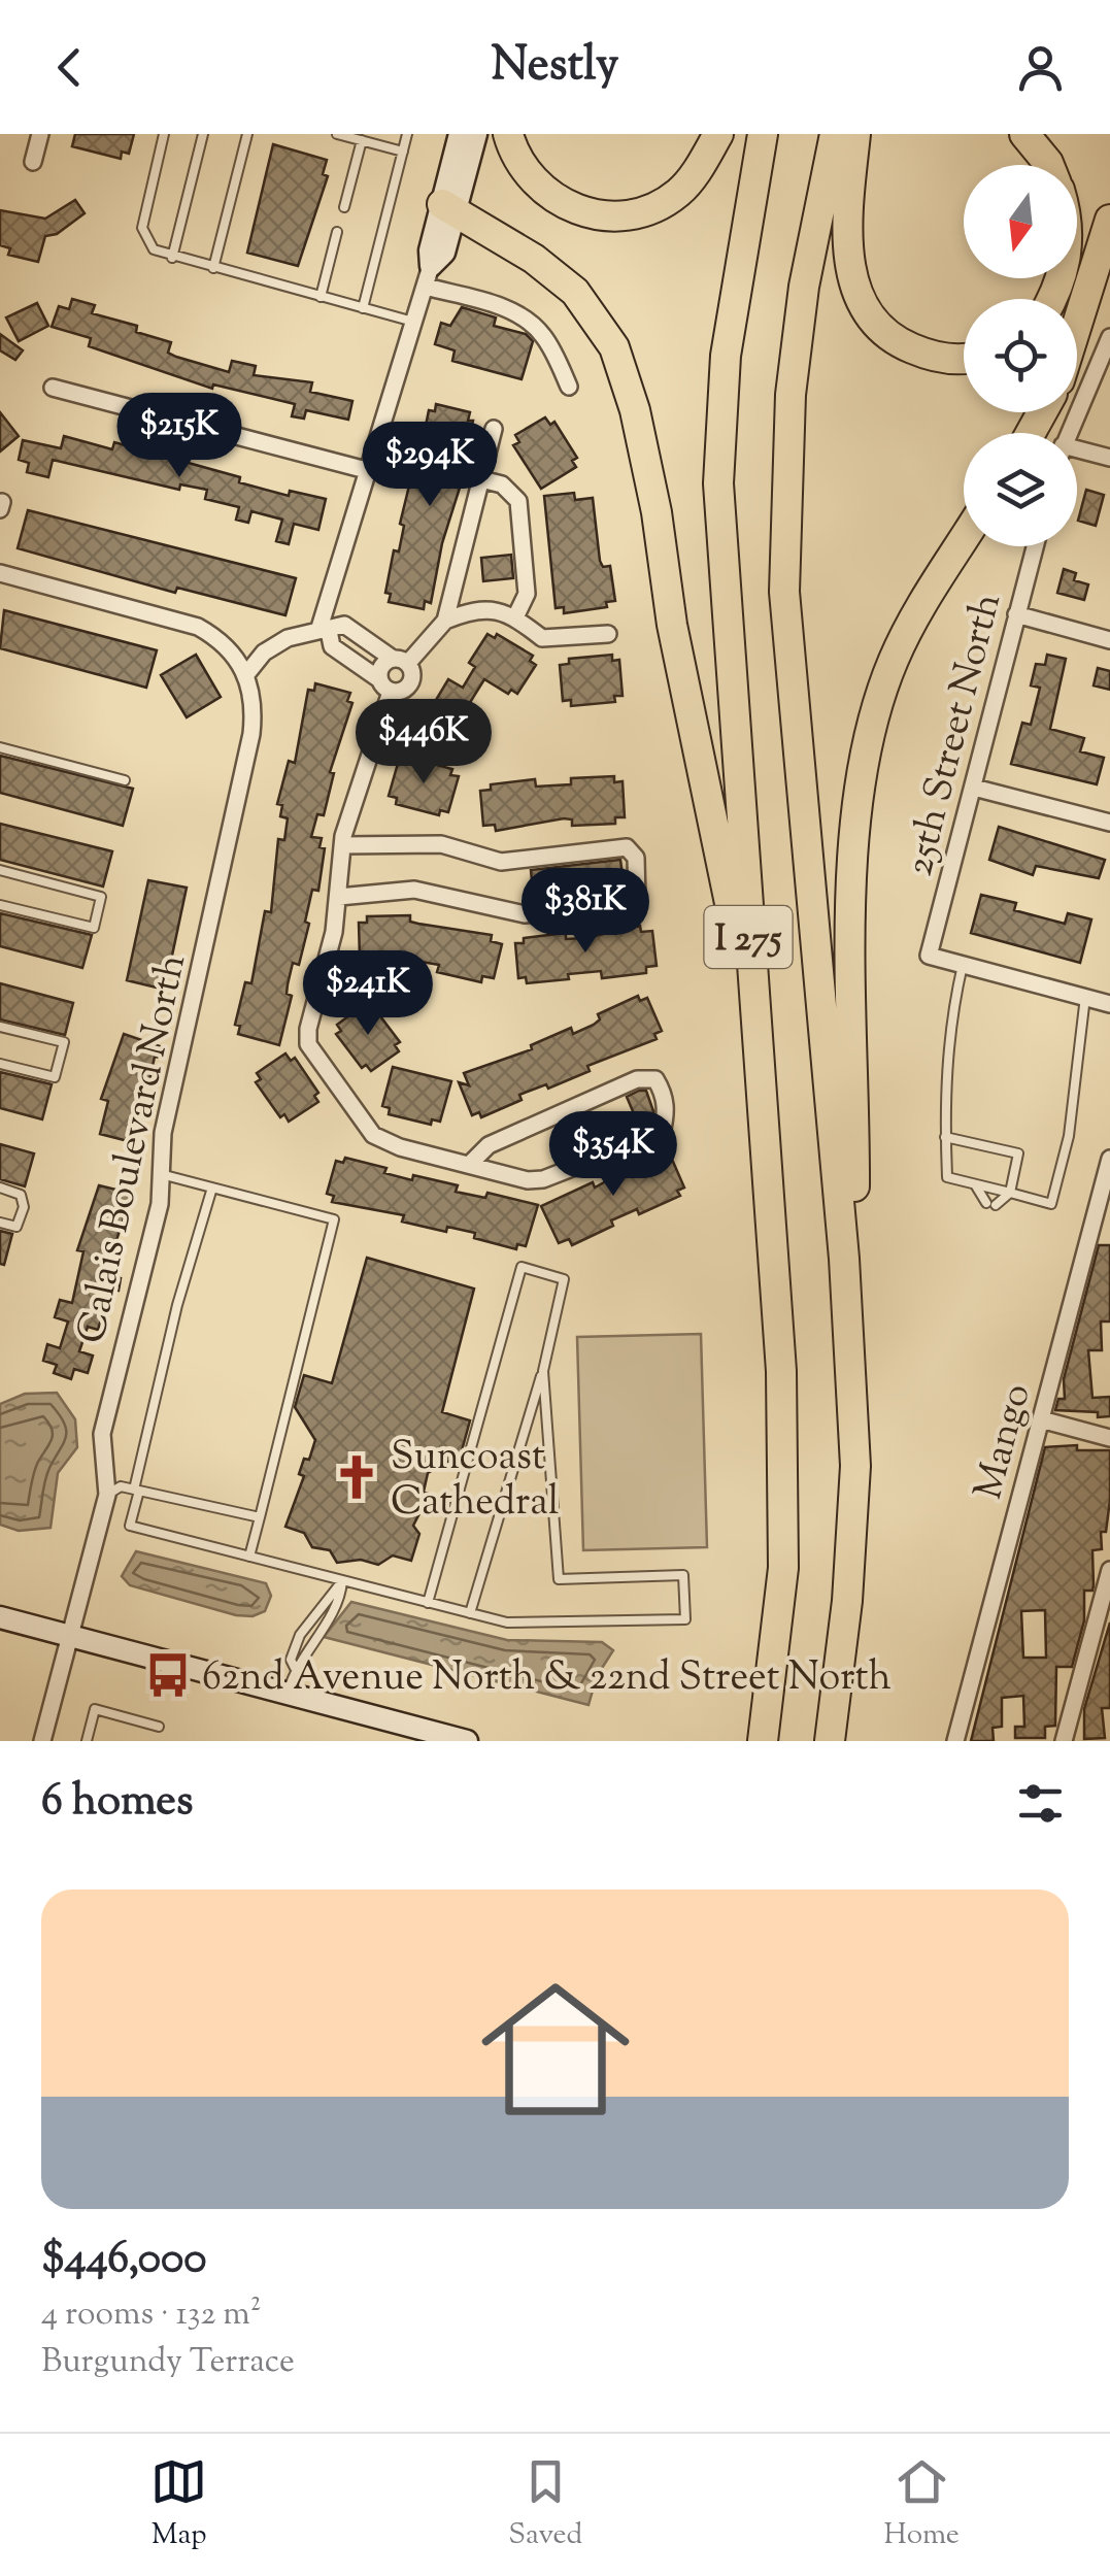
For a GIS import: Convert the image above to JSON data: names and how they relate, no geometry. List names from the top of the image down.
{
  "streets": {
    "highway": ["I 275"],
    "street": ["25th Street North", "Calais Boulevard North", "Mango"]
  },
  "places": {
    "church": ["Suncoast Cathedral"],
    "bus stop": ["62nd Avenue North & 22nd Street North"]
  },
  "north": "bottom",
  "page": {
    "header": "Nestly",
    "price": [
      "$215K",
      "$294K",
      "$446K",
      "$381K",
      "$241K",
      "$354K"
    ],
    "heading": "6 homes",
    "list": [
      {
        "name": "$446,000",
        "note": "4 rooms · 132 m² · Burgundy Terrace"
      }
    ],
    "tabs": ["Map", "Saved", "Home"]
  }
}
